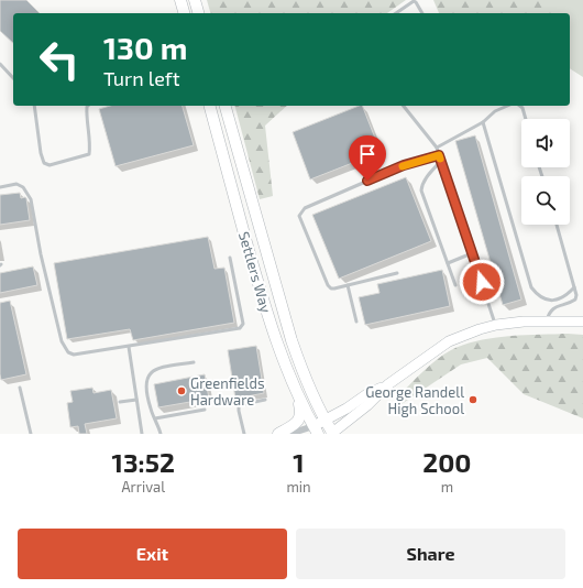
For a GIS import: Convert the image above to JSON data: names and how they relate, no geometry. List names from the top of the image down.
{
  "streets": {
    "main road": ["Settlers Way"]
  },
  "places": ["Greenfields Hardware", "George Randell High School"],
  "page": {
    "turn": ["130 m", "Turn left"],
    "eta": [
      "13:52",
      "Arrival",
      "1",
      "min",
      "200",
      "m"
    ],
    "buttons": ["Exit", "Share"]
  }
}
